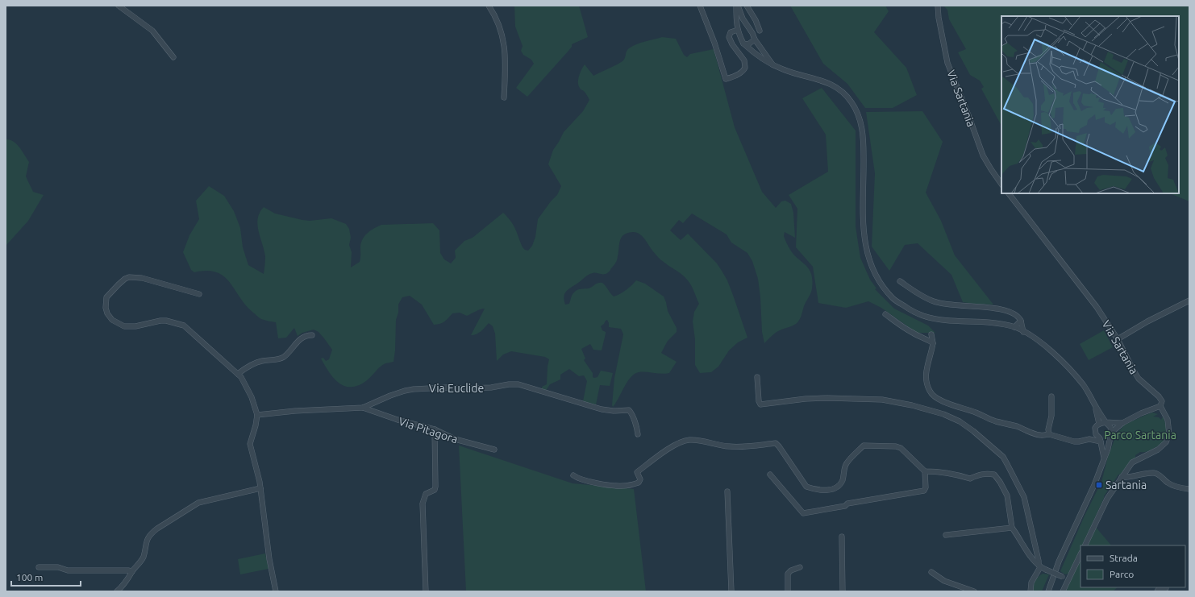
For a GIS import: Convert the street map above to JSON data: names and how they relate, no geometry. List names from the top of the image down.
{
  "streets": {
    "street": ["Via Sartania", "Via Euclide", "Via Pitagora"]
  },
  "crossings": [
    ["Via Euclide", "Via Pitagora"]
  ],
  "parks": ["Parco Sartania"],
  "places": {
    "transit": ["Sartania"]
  },
  "legend": ["Strada", "Parco"],
  "scale_bar": "100 m"
}
